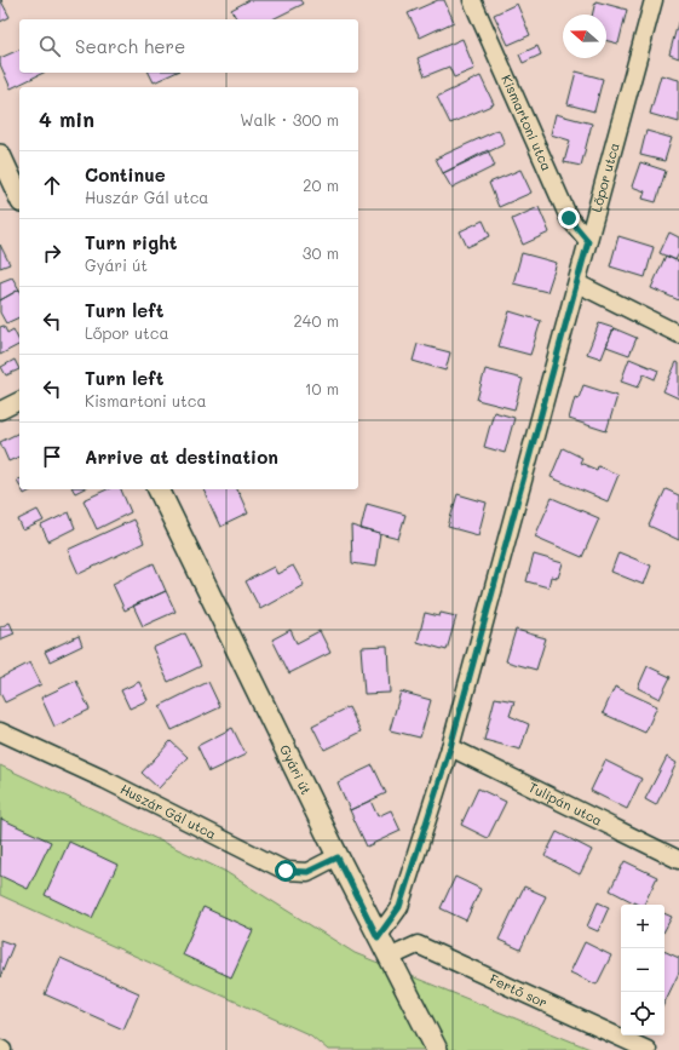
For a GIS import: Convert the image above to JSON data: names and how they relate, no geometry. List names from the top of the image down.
{
  "streets": {
    "street": [
      "Kismartoni utca",
      "Lőpor utca",
      "Gyári út",
      "Tulipán utca",
      "Huszár Gál utca",
      "Fertő sor"
    ]
  },
  "crossings": [
    ["Kismartoni utca", "Lőpor utca"],
    ["Lőpor utca", "Gyári út"],
    ["Lőpor utca", "Tulipán utca"],
    ["Gyári út", "Huszár Gál utca"],
    ["Gyári út", "Fertő sor"]
  ],
  "north": "left",
  "page": {
    "search": "Search here",
    "heading": ["4 min", "Walk · 300 m"],
    "list": [
      ["Continue", "Huszár Gál utca", "20 m"],
      ["Turn right", "Gyári út", "30 m"],
      ["Turn left", "Lőpor utca", "240 m"],
      ["Turn left", "Kismartoni utca", "10 m"],
      "Arrive at destination"
    ],
    "map_buttons": ["+", "−"]
  }
}
